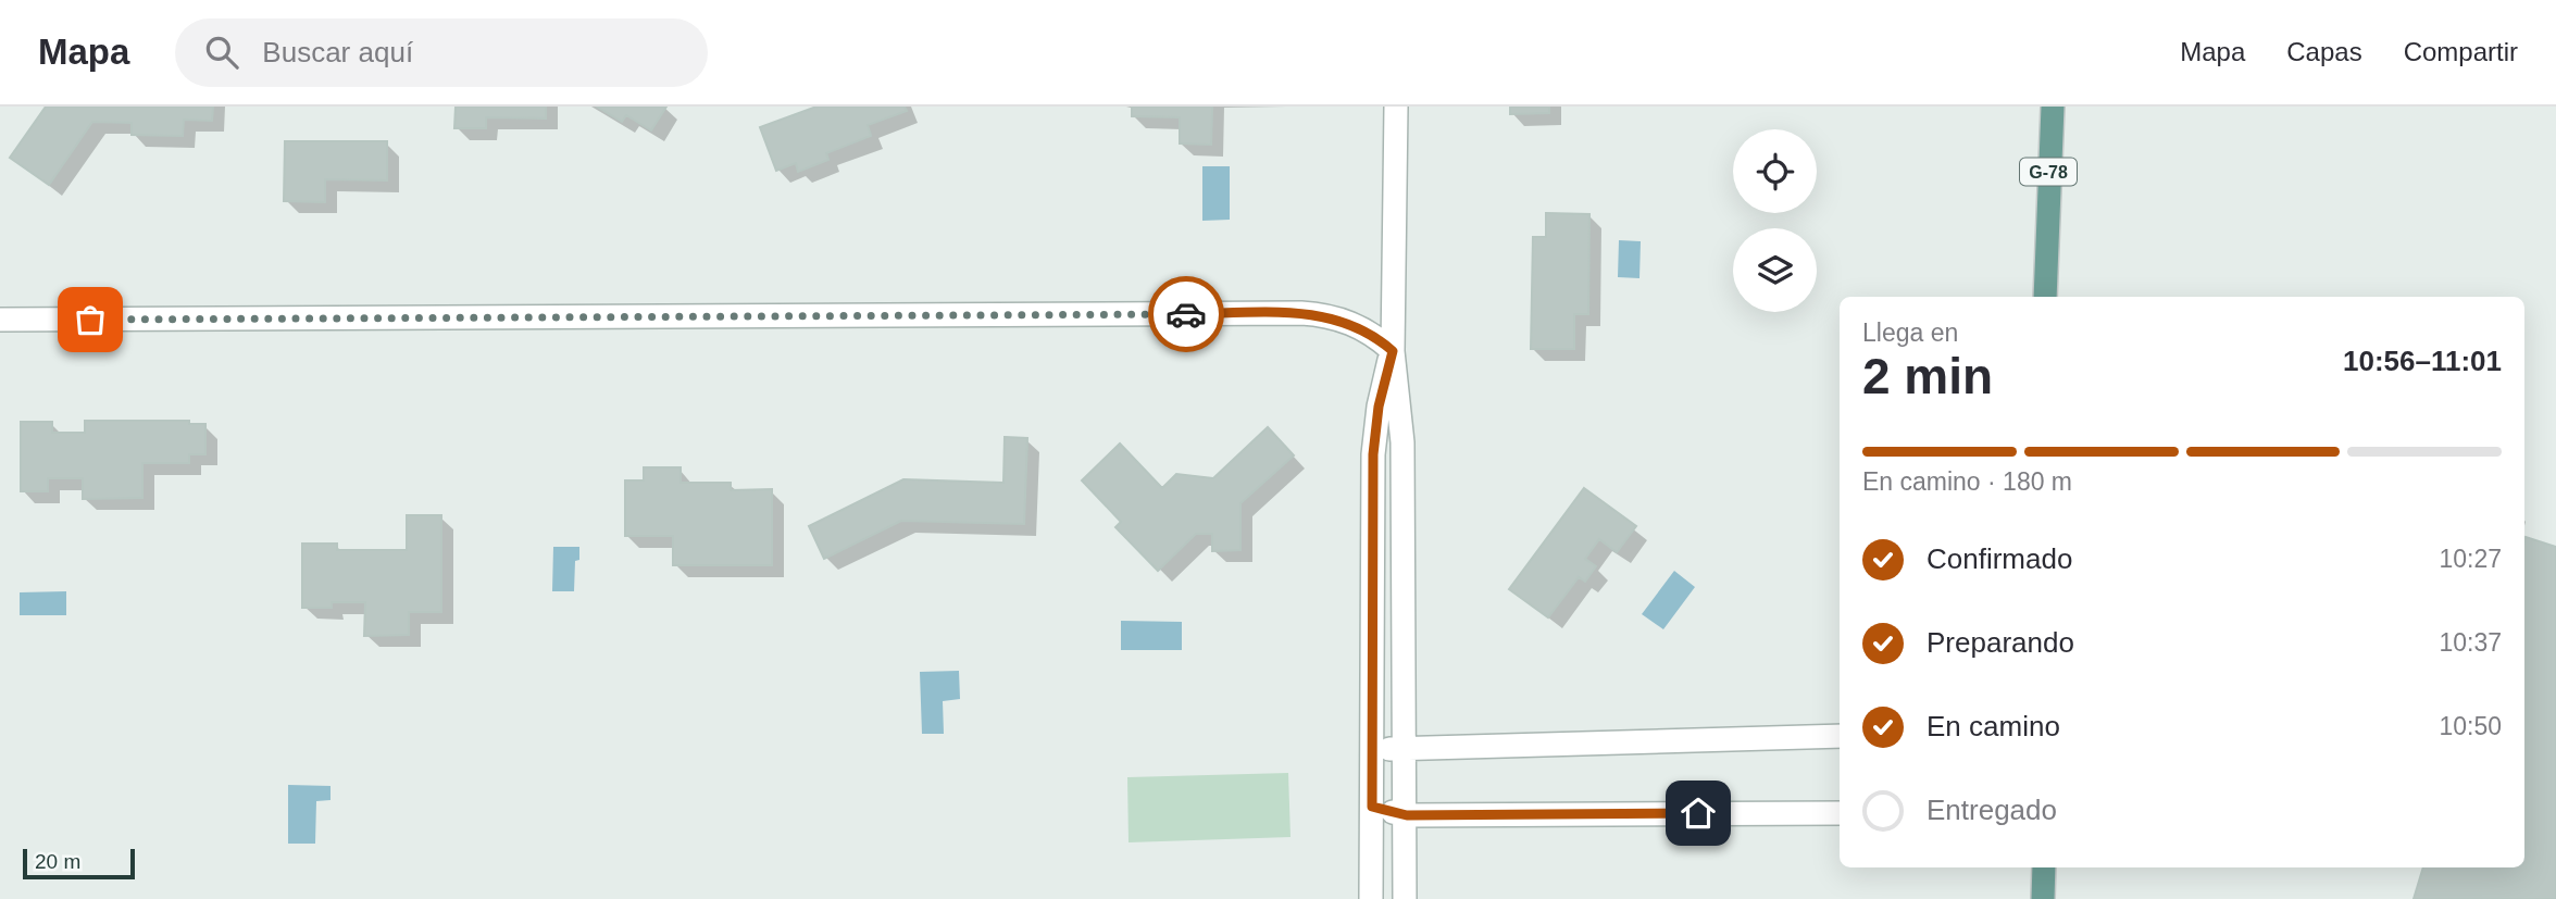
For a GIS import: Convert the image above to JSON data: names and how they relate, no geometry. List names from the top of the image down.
{
  "streets": {
    "main road": ["G-78"]
  },
  "scale_bar": "20 m",
  "page": {
    "header": "Mapa",
    "search": "Buscar aquí",
    "nav": ["Mapa", "Capas", "Compartir"],
    "heading": ["2 min", "Llega en", "10:56–11:01"],
    "bar": "En camino · 180 m",
    "list": [
      ["Confirmado", "10:27"],
      ["Preparando", "10:37"],
      ["En camino", "10:50"],
      "Entregado"
    ],
    "scale": "20 m"
  }
}
